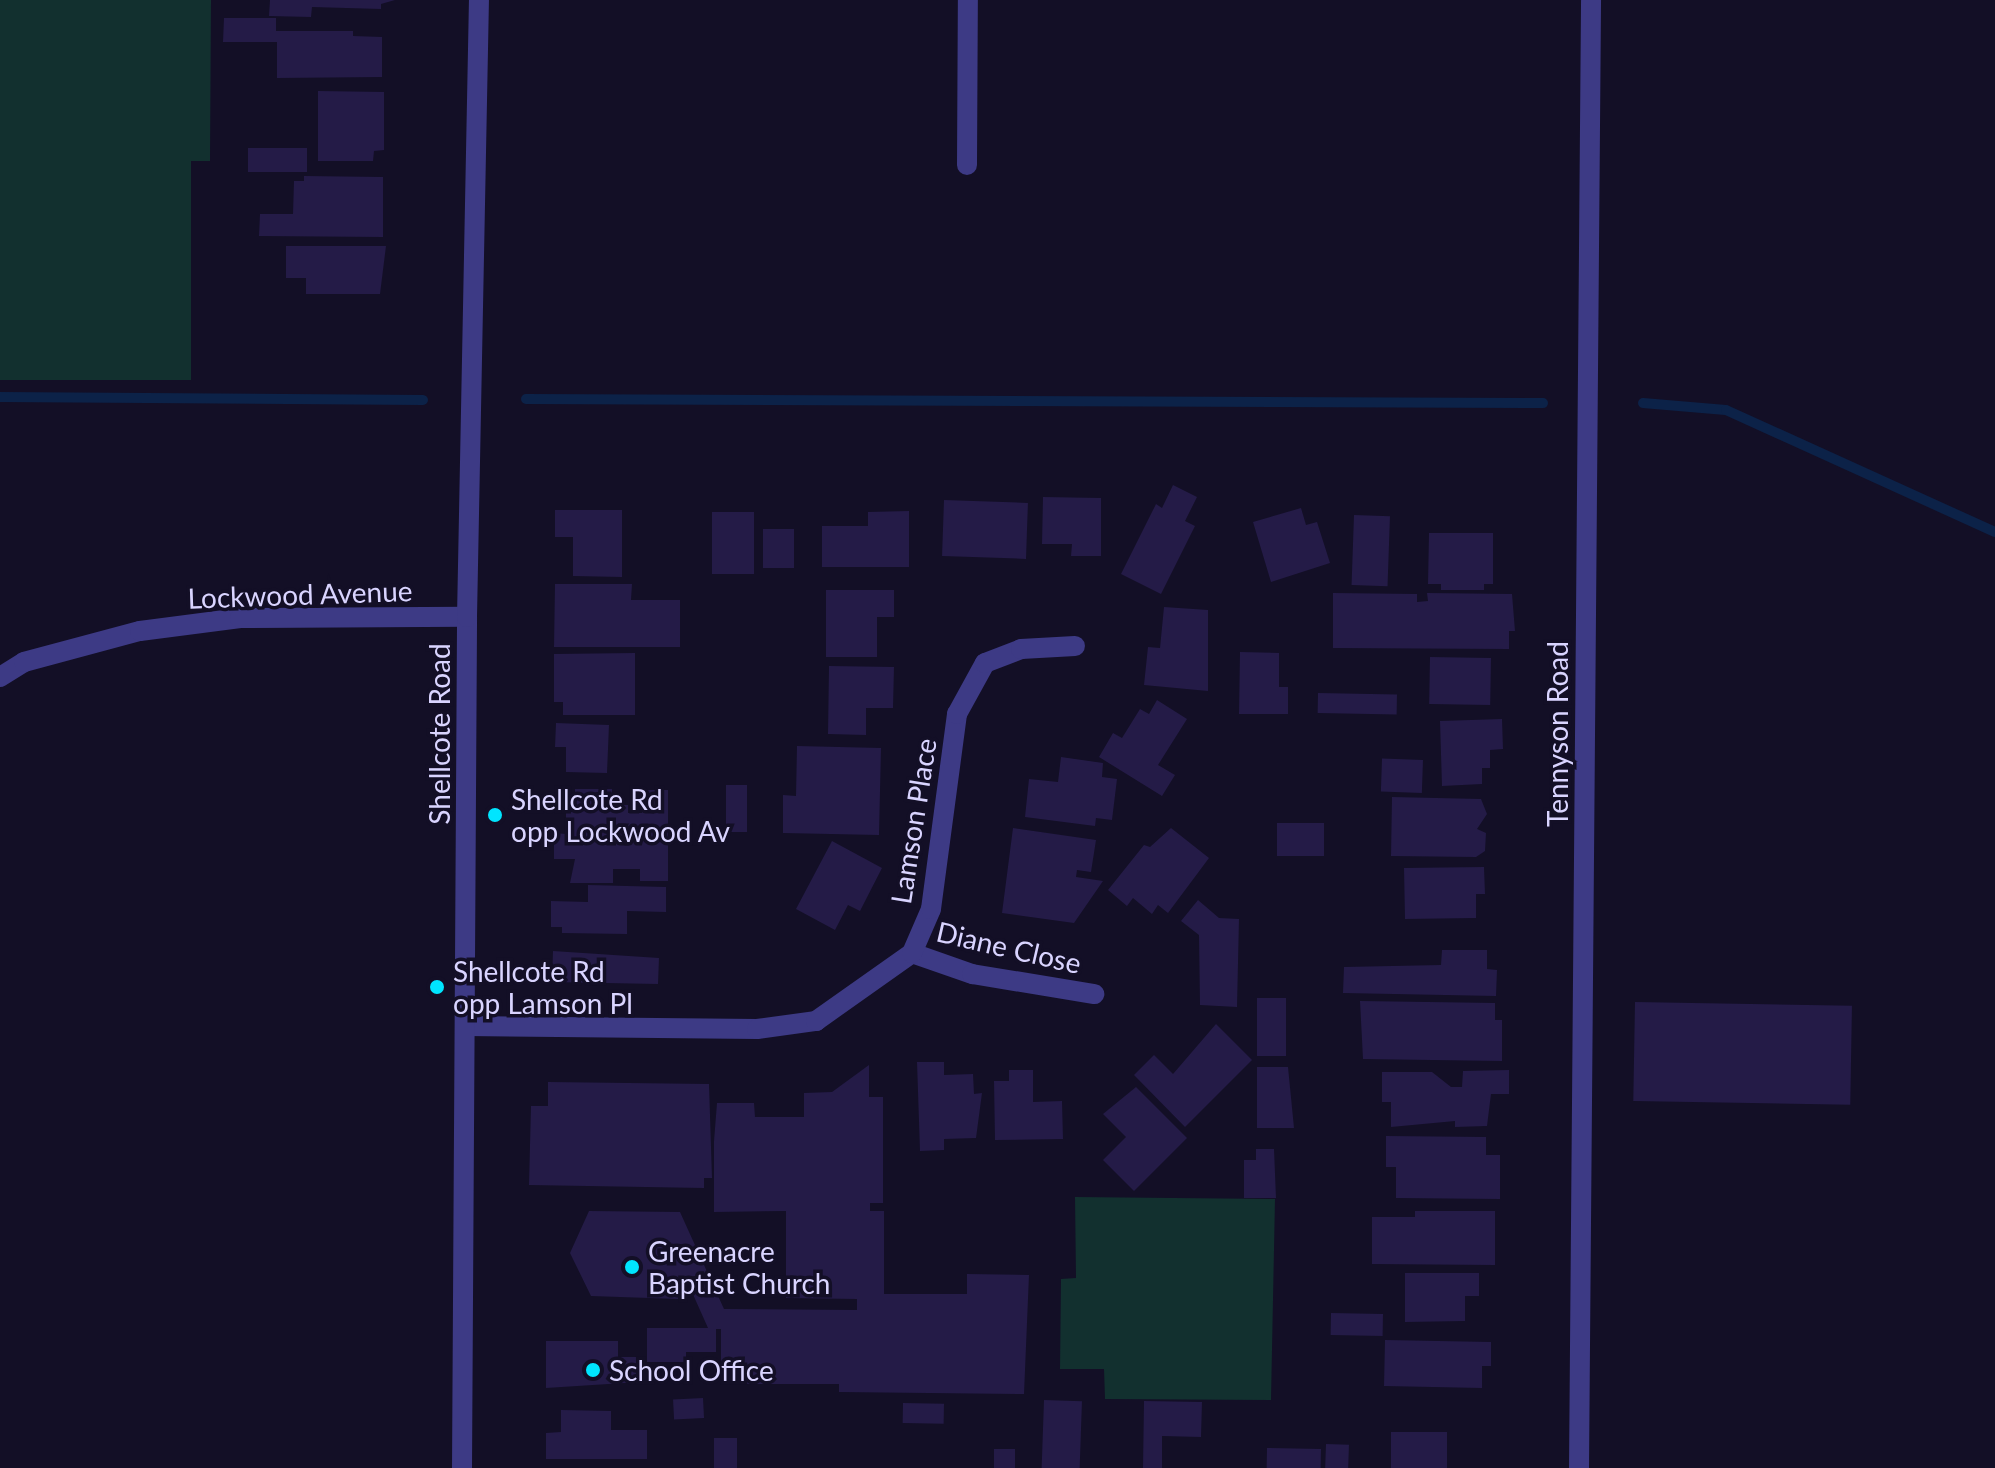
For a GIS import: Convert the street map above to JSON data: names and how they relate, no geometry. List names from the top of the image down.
{
  "streets": {
    "street": [
      "Lockwood Avenue",
      "Shellcote Road",
      "Tennyson Road",
      "Lamson Place",
      "Diane Close"
    ]
  },
  "crossings": [
    ["Lockwood Avenue", "Shellcote Road"],
    ["Lamson Place", "Diane Close"]
  ],
  "places": [
    "Shellcote Rd opp Lockwood Av",
    "Shellcote Rd opp Lamson Pl",
    "Greenacre Baptist Church",
    "School Office"
  ]
}
